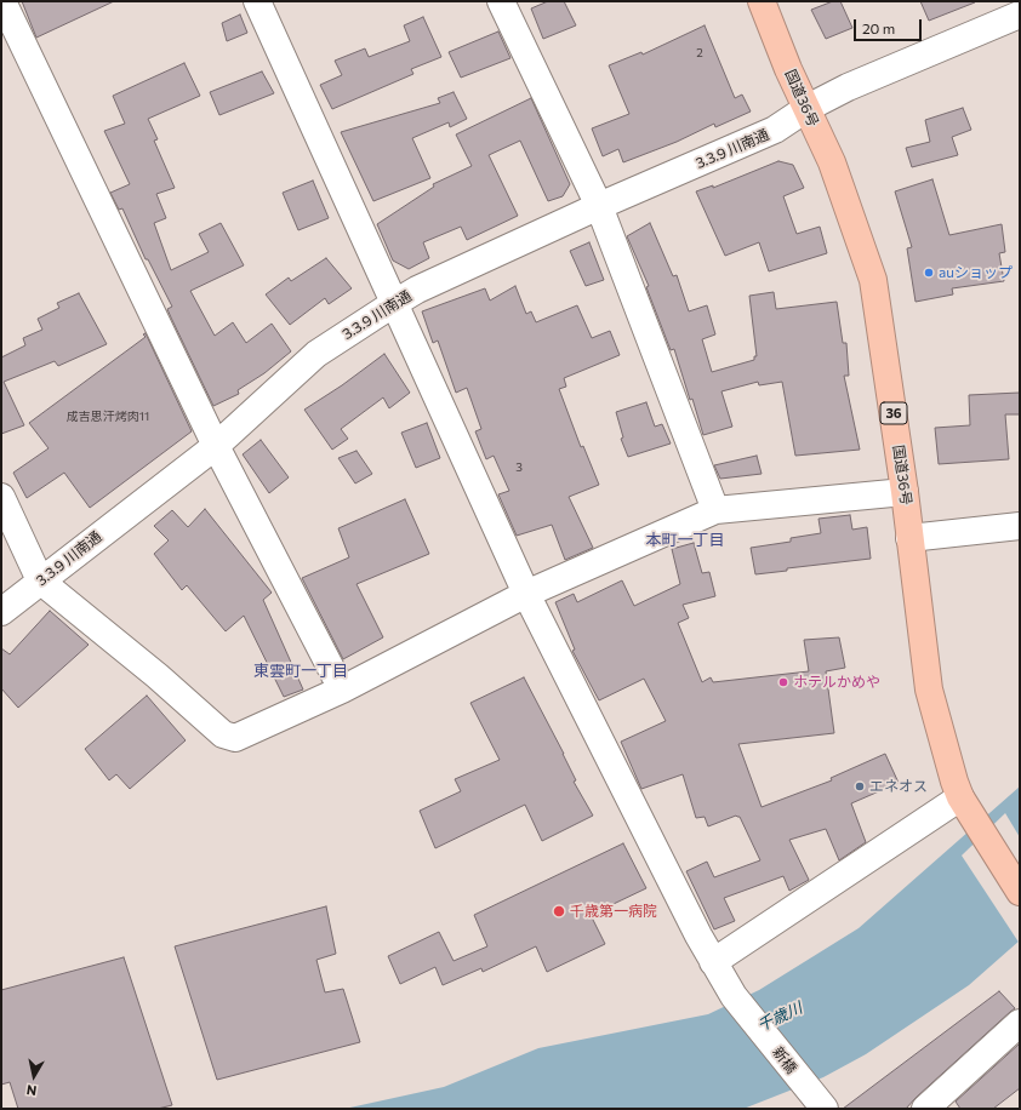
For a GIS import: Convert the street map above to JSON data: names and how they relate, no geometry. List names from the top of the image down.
{
  "streets": {
    "highway": ["国道36号", "36"],
    "street": ["3.3.9 川南通", "新橋"]
  },
  "crossings": [
    ["国道36号", "3.3.9 川南通"],
    ["3.3.9 川南通", "新橋"]
  ],
  "districts": ["本町一丁目", "東雲町一丁目"],
  "water": ["千歳川"],
  "places": [
    "auショップ",
    "ホテルかめや",
    "エネオス",
    "千歳第一病院"
  ],
  "house_numbers": ["2", "成吉思汗烤肉11", "3"],
  "scale_bar": "20 m",
  "north": "bottom"
}
